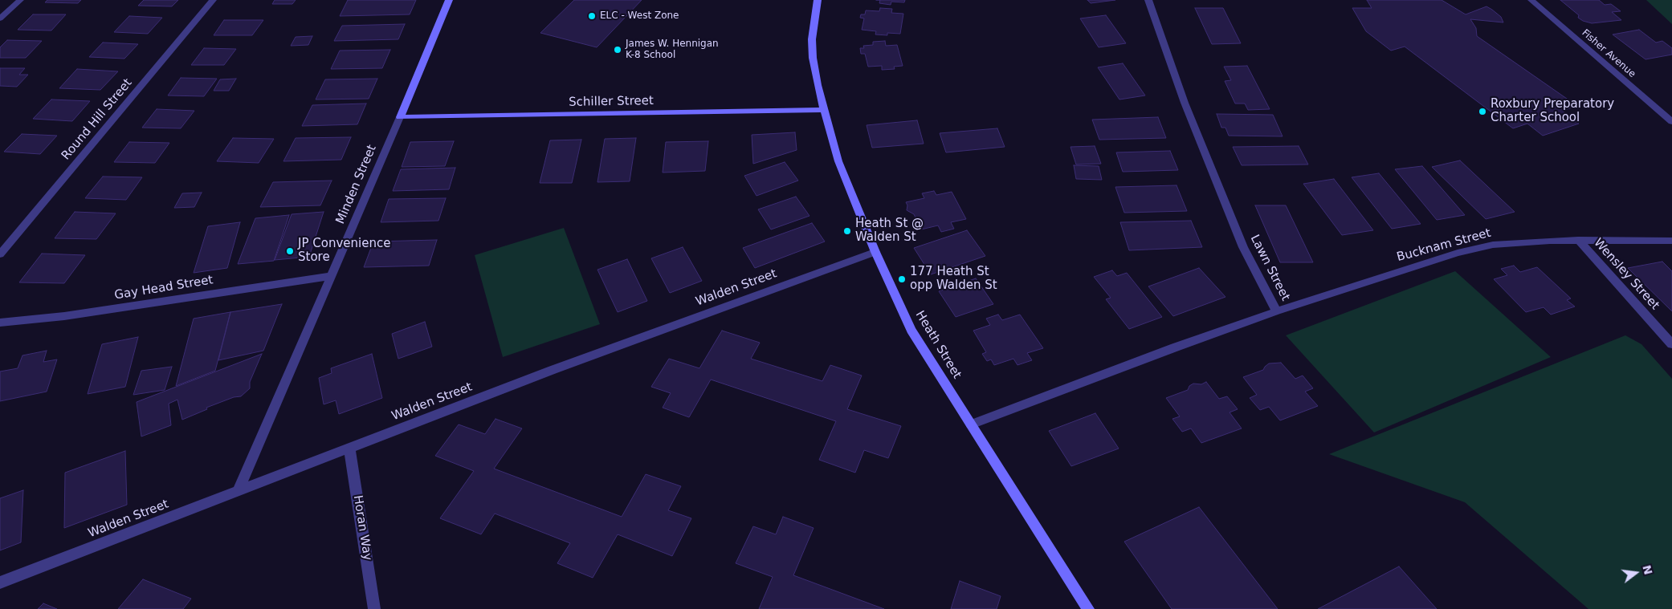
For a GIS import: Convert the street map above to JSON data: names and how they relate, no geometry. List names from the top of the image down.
{
  "streets": {
    "main road": ["Schiller Street", "Minden Street", "Heath Street"],
    "street": [
      "Fisher Avenue",
      "Round Hill Street",
      "Bucknam Street",
      "Lawn Street",
      "Wensley Street",
      "Gay Head Street",
      "Walden Street",
      "Horan Way"
    ]
  },
  "crossings": [
    ["Schiller Street", "Minden Street"],
    ["Schiller Street", "Heath Street"],
    ["Minden Street", "Gay Head Street"],
    ["Minden Street", "Walden Street"],
    ["Bucknam Street", "Lawn Street"],
    ["Bucknam Street", "Wensley Street"],
    ["Lawn Street", "Heath Street"],
    ["Walden Street", "Heath Street"],
    ["Walden Street", "Horan Way"]
  ],
  "places": [
    "ELC - West Zone",
    "James W. Hennigan K-8 School",
    "Roxbury Preparatory Charter School",
    "Heath St @ Walden St",
    "JP Convenience Store",
    "177 Heath St opp Walden St"
  ],
  "north": "right"
}
